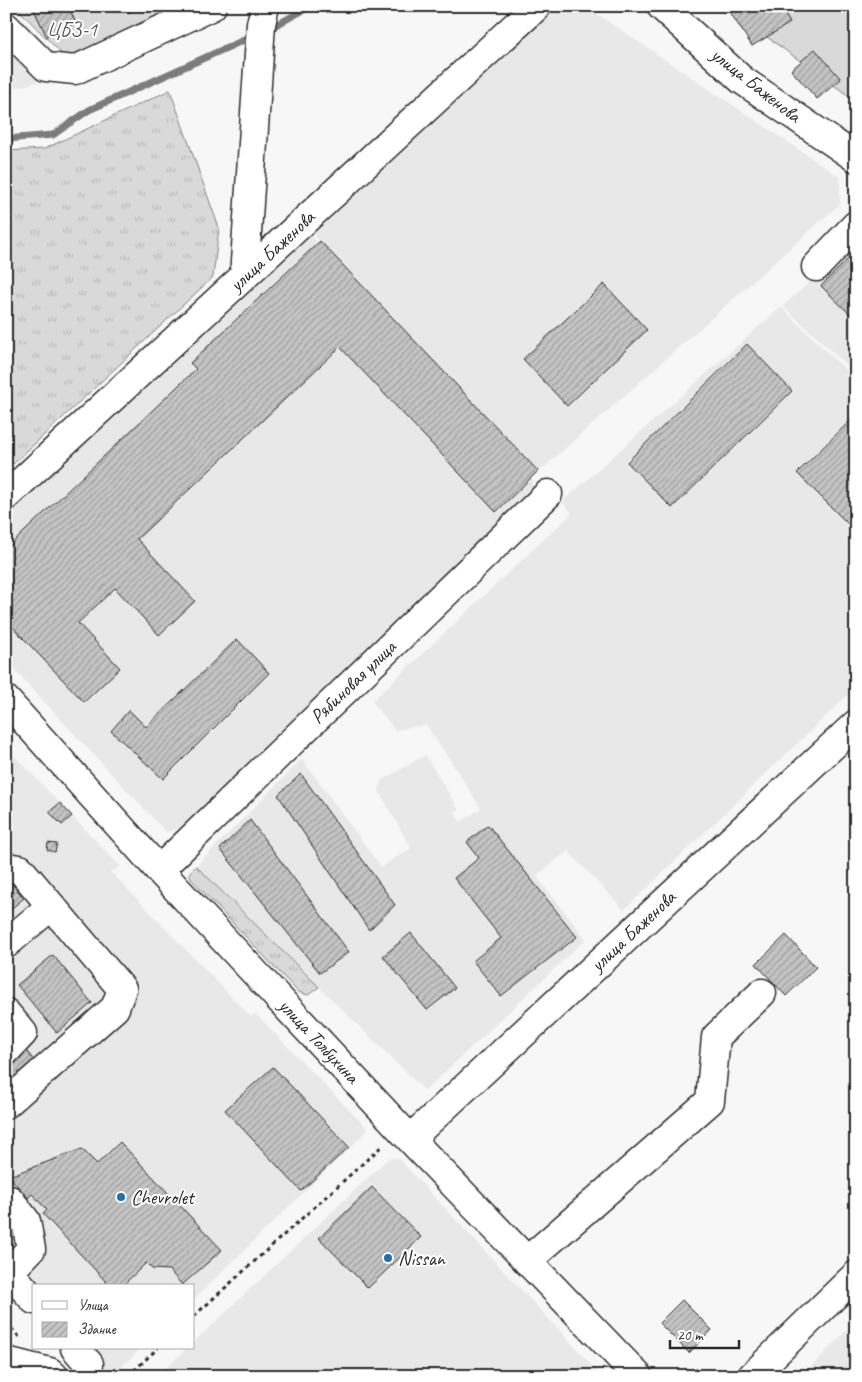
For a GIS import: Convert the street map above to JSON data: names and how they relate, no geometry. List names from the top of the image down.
{
  "streets": {
    "street": ["улица Баженова", "Рябиновая улица", "улица Толбухина"]
  },
  "crossings": [
    ["улица Баженова", "улица Толбухина"],
    ["Рябиновая улица", "улица Толбухина"]
  ],
  "parks": ["ЦБЗ-1"],
  "places": ["Chevrolet", "Nissan"],
  "legend": ["Улица", "Здание"],
  "scale_bar": "20 m"
}
